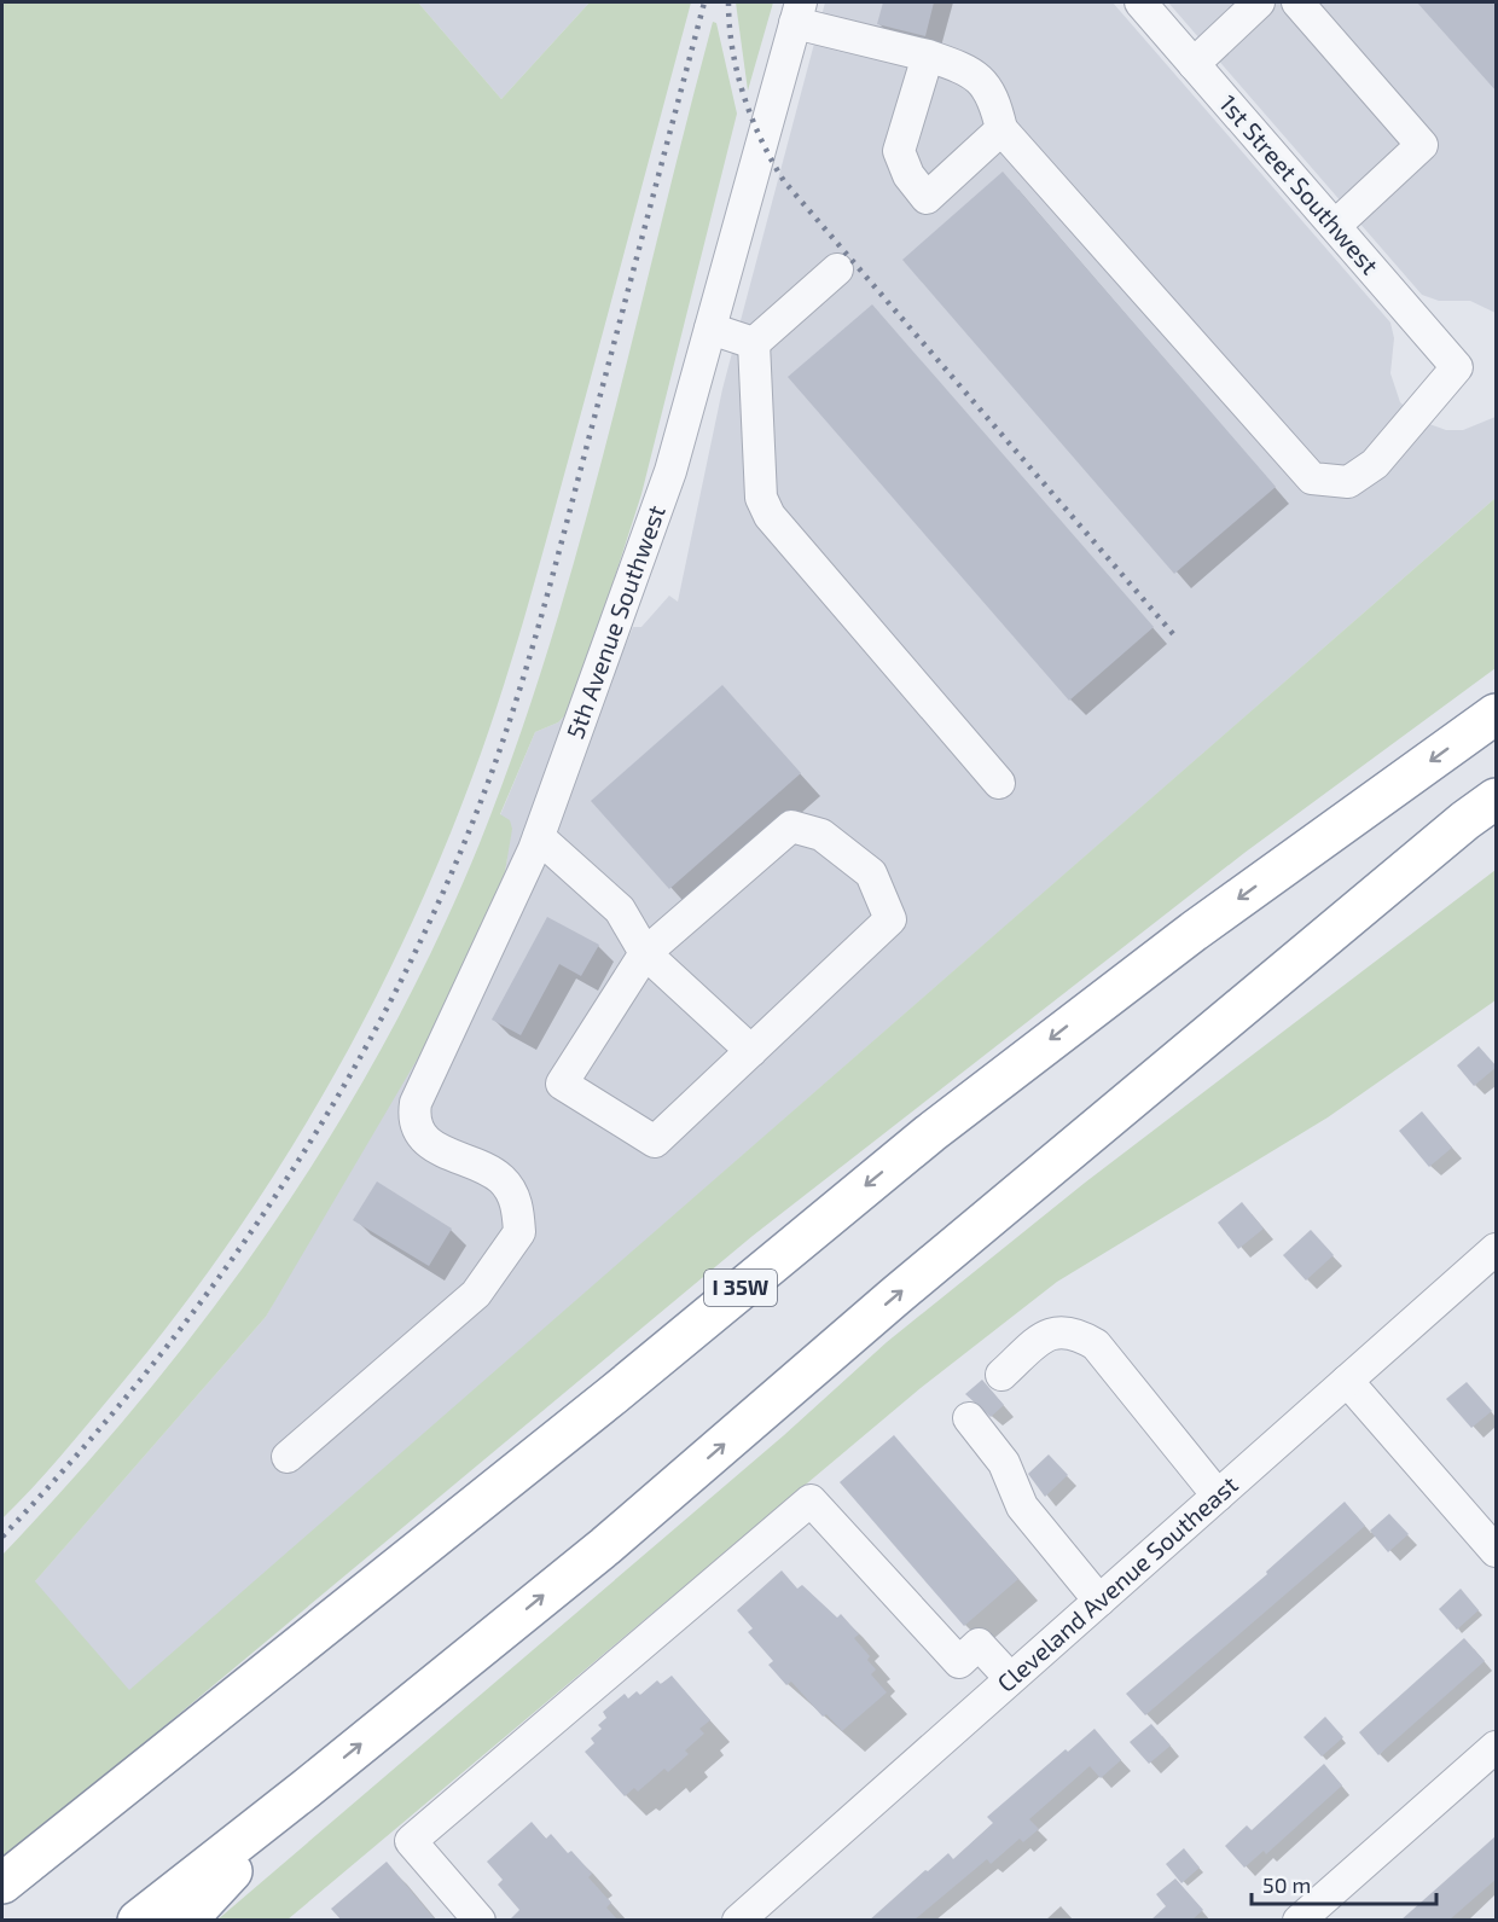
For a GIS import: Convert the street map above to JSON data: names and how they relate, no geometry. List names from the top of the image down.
{
  "streets": {
    "highway": ["I 35W"],
    "street": ["1st Street Southwest", "5th Avenue Southwest", "Cleveland Avenue Southeast"]
  },
  "scale_bar": "50 m"
}
